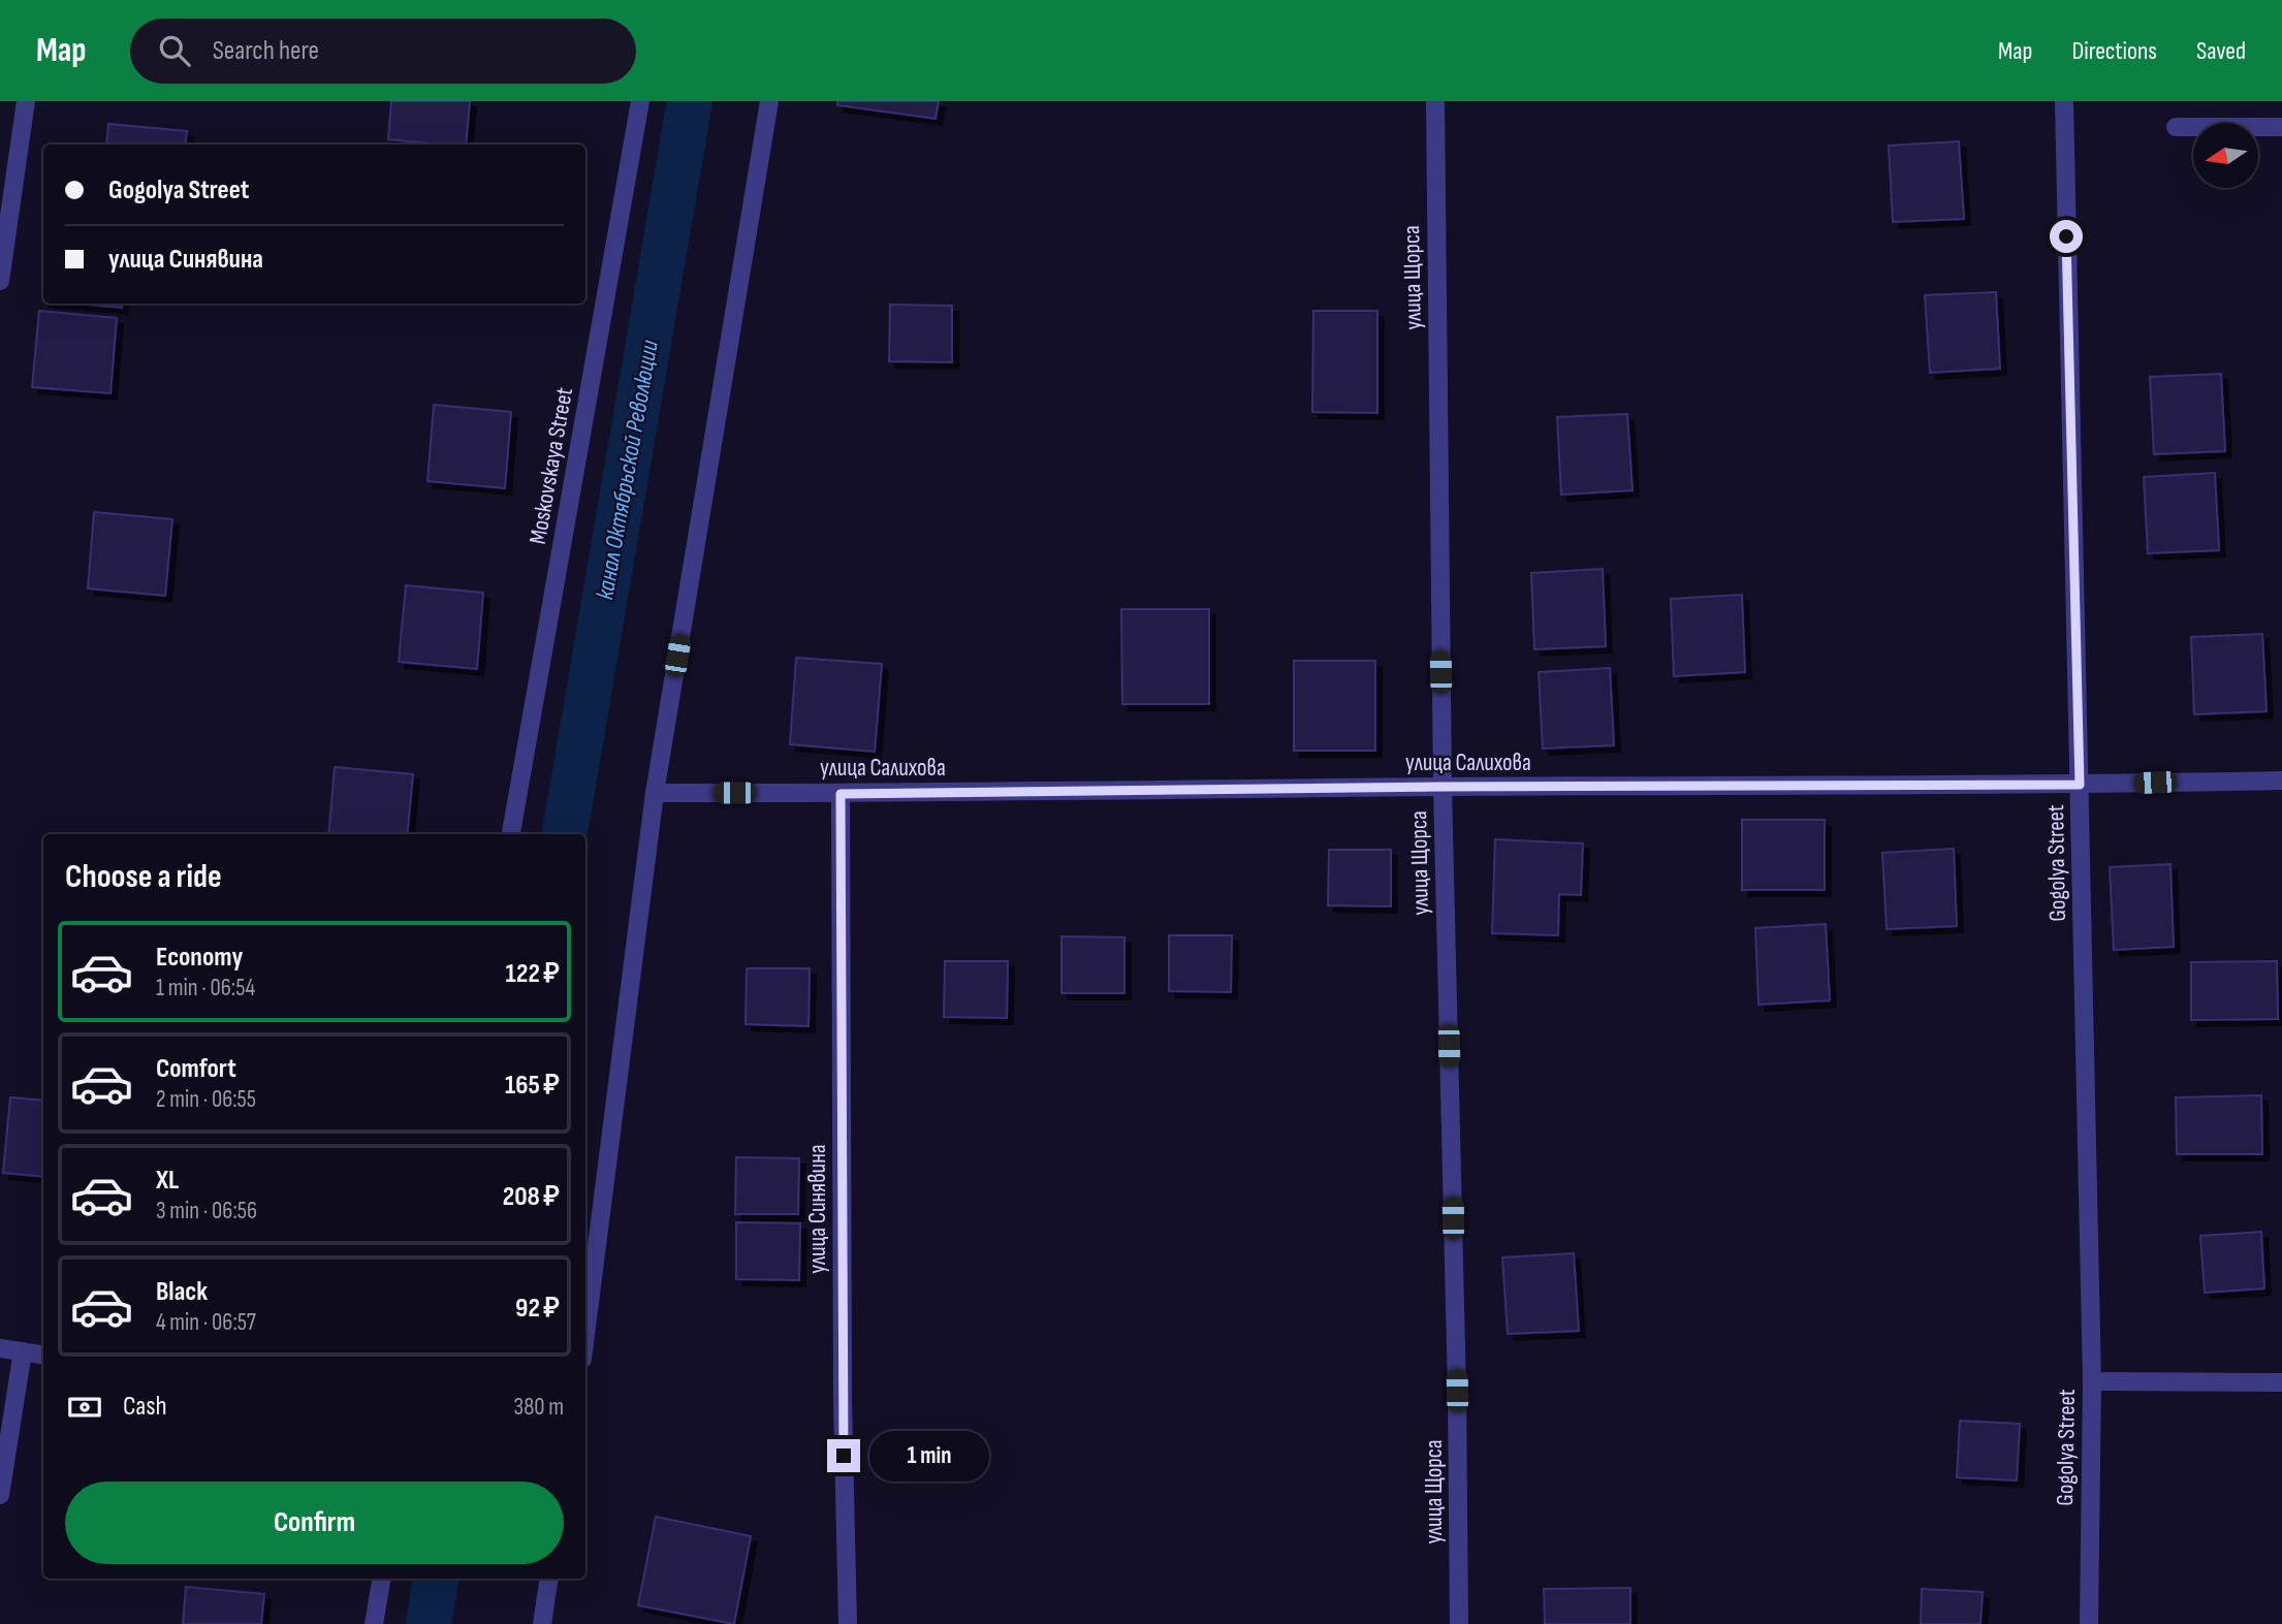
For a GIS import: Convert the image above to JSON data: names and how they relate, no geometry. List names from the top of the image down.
{
  "streets": {
    "street": [
      "улица Щорса",
      "Moskovskaya Street",
      "улица Салихова",
      "Gogolya Street",
      "улица Синявина"
    ]
  },
  "crossings": [
    ["улица Щорса", "улица Салихова"],
    ["улица Салихова", "Gogolya Street"],
    ["улица Салихова", "улица Синявина"]
  ],
  "water": ["канал Октябрьской Революции"],
  "north": "left",
  "page": {
    "header": "Map",
    "search": "Search here",
    "nav": ["Map", "Directions", "Saved"],
    "banner": ["Gogolya Street", "улица Синявина"],
    "heading": "Choose a ride",
    "list": [
      {
        "name": "Economy",
        "note": "1 min · 06:54",
        "value": "122 ₽"
      },
      {
        "name": "Comfort",
        "note": "2 min · 06:55",
        "value": "165 ₽"
      },
      {
        "name": "XL",
        "note": "3 min · 06:56",
        "value": "208 ₽"
      },
      {
        "name": "Black",
        "note": "4 min · 06:57",
        "value": "92 ₽"
      }
    ],
    "pay": ["Cash", "380 m"],
    "bubble": "1 min",
    "buttons": "Confirm"
  }
}
